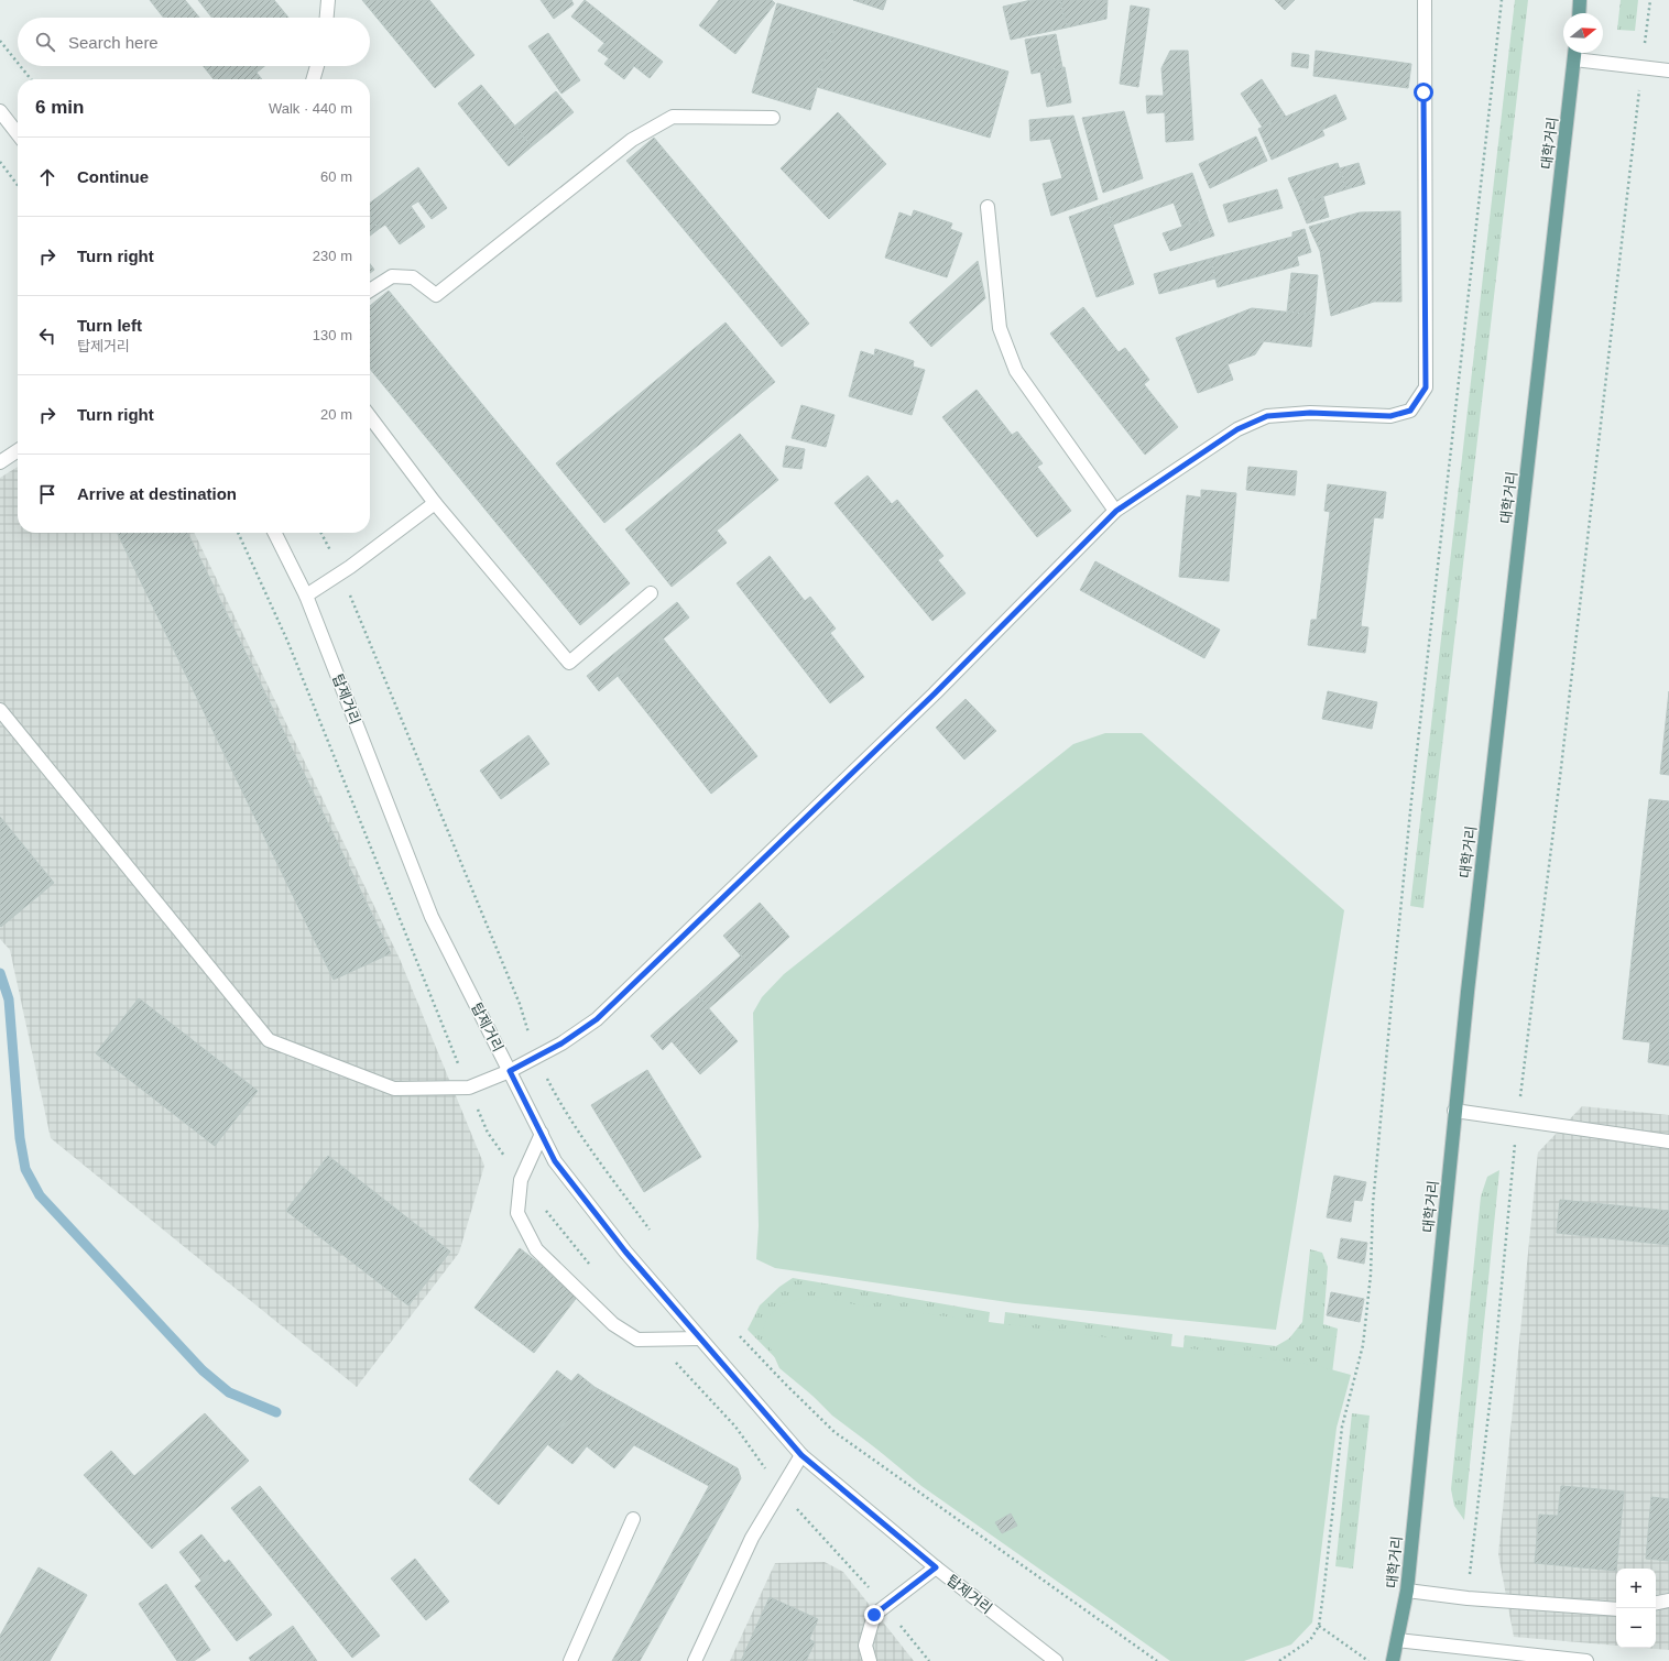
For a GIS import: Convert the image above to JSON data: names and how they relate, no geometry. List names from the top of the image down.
{
  "streets": {
    "main road": ["대학거리"],
    "street": ["탑제거리"]
  },
  "north": "right",
  "page": {
    "search": "Search here",
    "heading": ["6 min", "Walk · 440 m"],
    "list": [
      ["Continue", "60 m"],
      ["Turn right", "230 m"],
      ["Turn left", "탑제거리", "130 m"],
      ["Turn right", "20 m"],
      "Arrive at destination"
    ],
    "map_buttons": ["+", "−"]
  }
}
